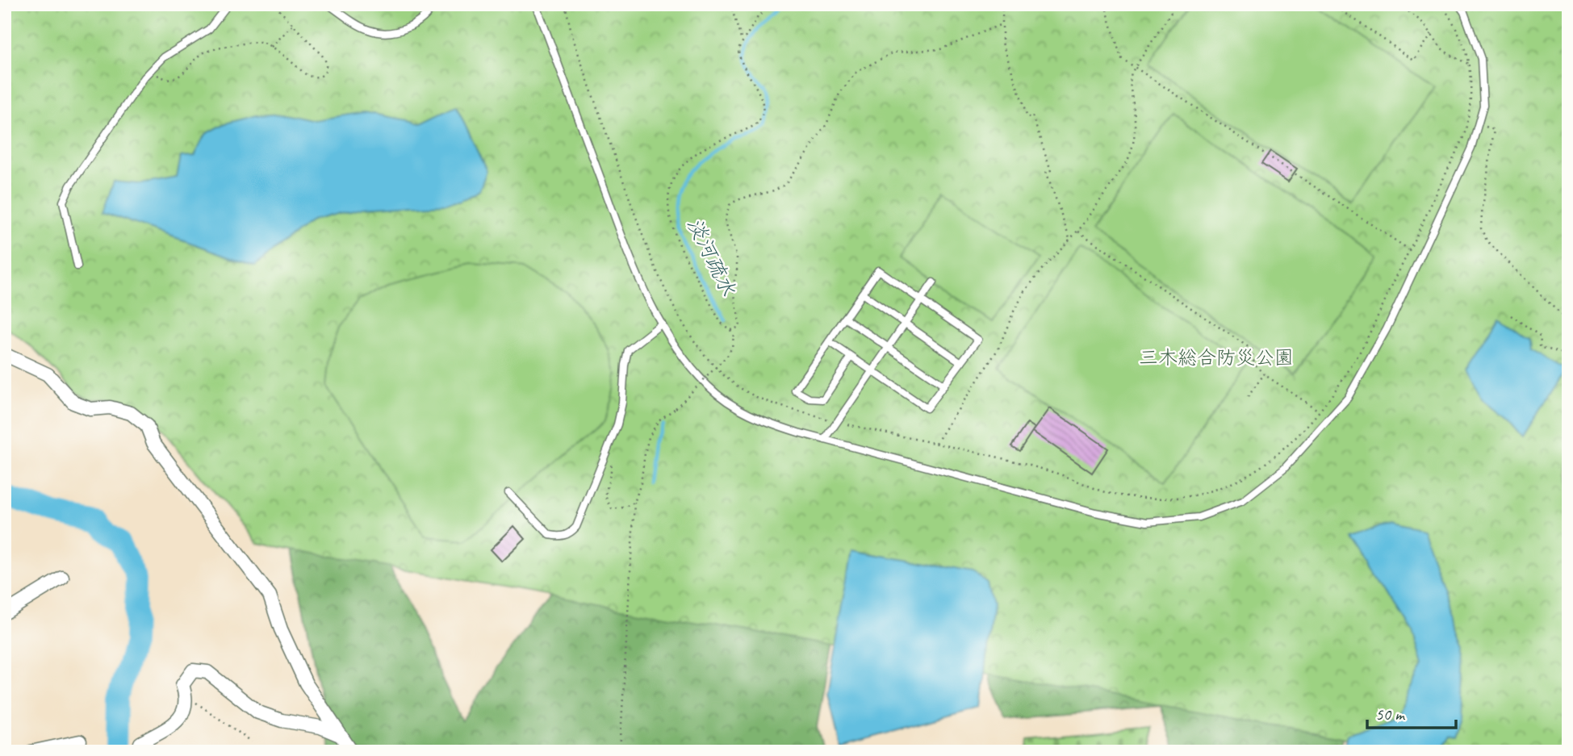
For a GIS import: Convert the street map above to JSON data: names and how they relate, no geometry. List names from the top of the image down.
{
  "water": ["淡河疏水"],
  "parks": ["三木総合防災公園"],
  "scale_bar": "50 m"
}
